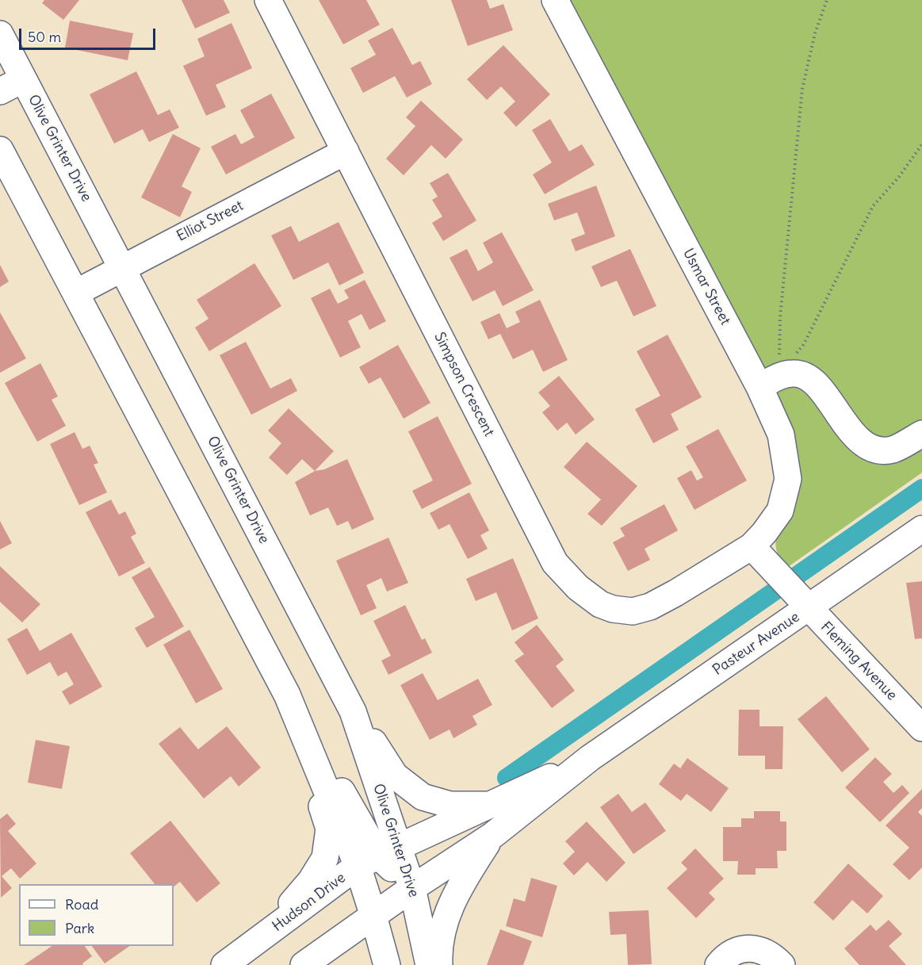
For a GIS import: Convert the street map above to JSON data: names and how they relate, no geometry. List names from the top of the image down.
{
  "streets": {
    "street": [
      "Olive Grinter Drive",
      "Elliot Street",
      "Usmar Street",
      "Simpson Crescent",
      "Pasteur Avenue",
      "Fleming Avenue",
      "Hudson Drive"
    ]
  },
  "crossings": [
    ["Olive Grinter Drive", "Elliot Street"],
    ["Olive Grinter Drive", "Pasteur Avenue"],
    ["Olive Grinter Drive", "Hudson Drive"],
    ["Elliot Street", "Simpson Crescent"],
    ["Usmar Street", "Simpson Crescent"],
    ["Pasteur Avenue", "Fleming Avenue"],
    ["Pasteur Avenue", "Hudson Drive"]
  ],
  "legend": ["Road", "Park"],
  "scale_bar": "50 m"
}
